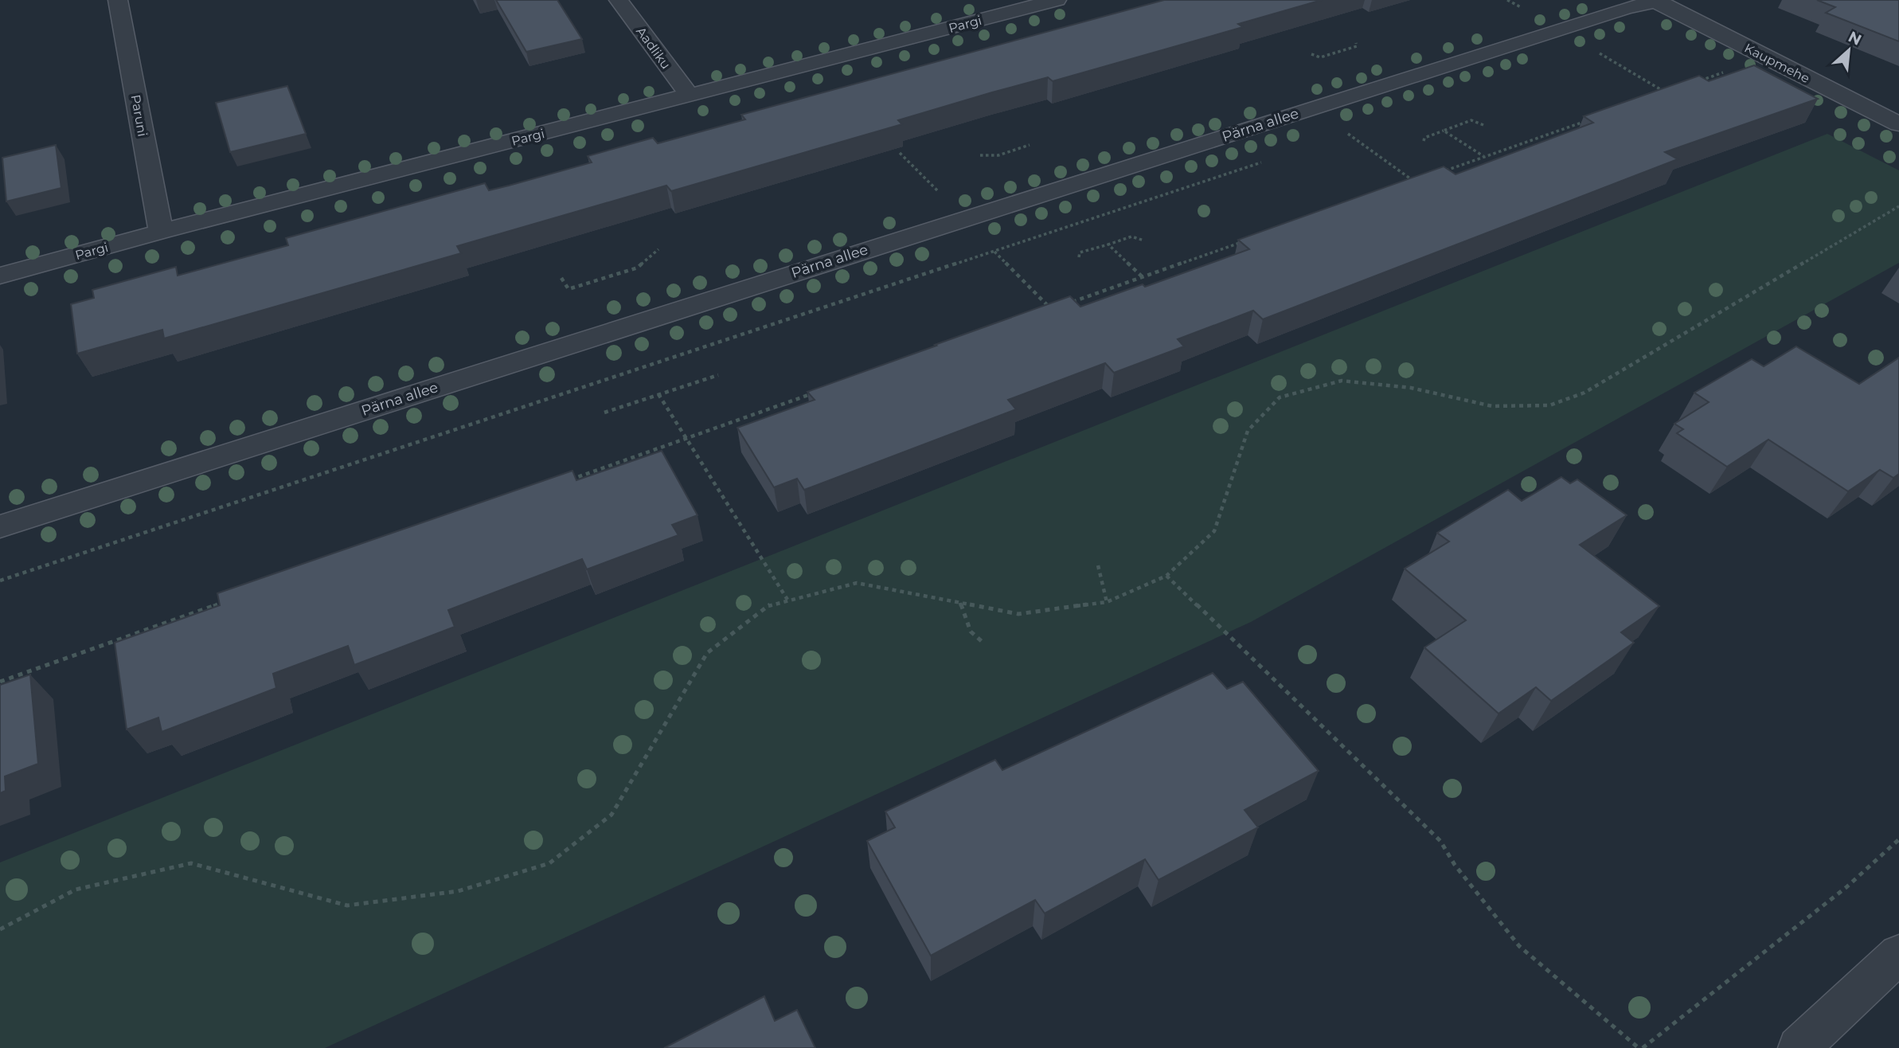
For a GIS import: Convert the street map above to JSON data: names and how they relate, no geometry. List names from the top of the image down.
{
  "streets": {
    "street": [
      "Pargi",
      "Aadliku",
      "Kaupmehe",
      "Paruni",
      "Pärna allee"
    ]
  },
  "crossings": [
    ["Pargi", "Aadliku"],
    ["Pargi", "Paruni"],
    ["Kaupmehe", "Pärna allee"]
  ],
  "north": "top right"
}
